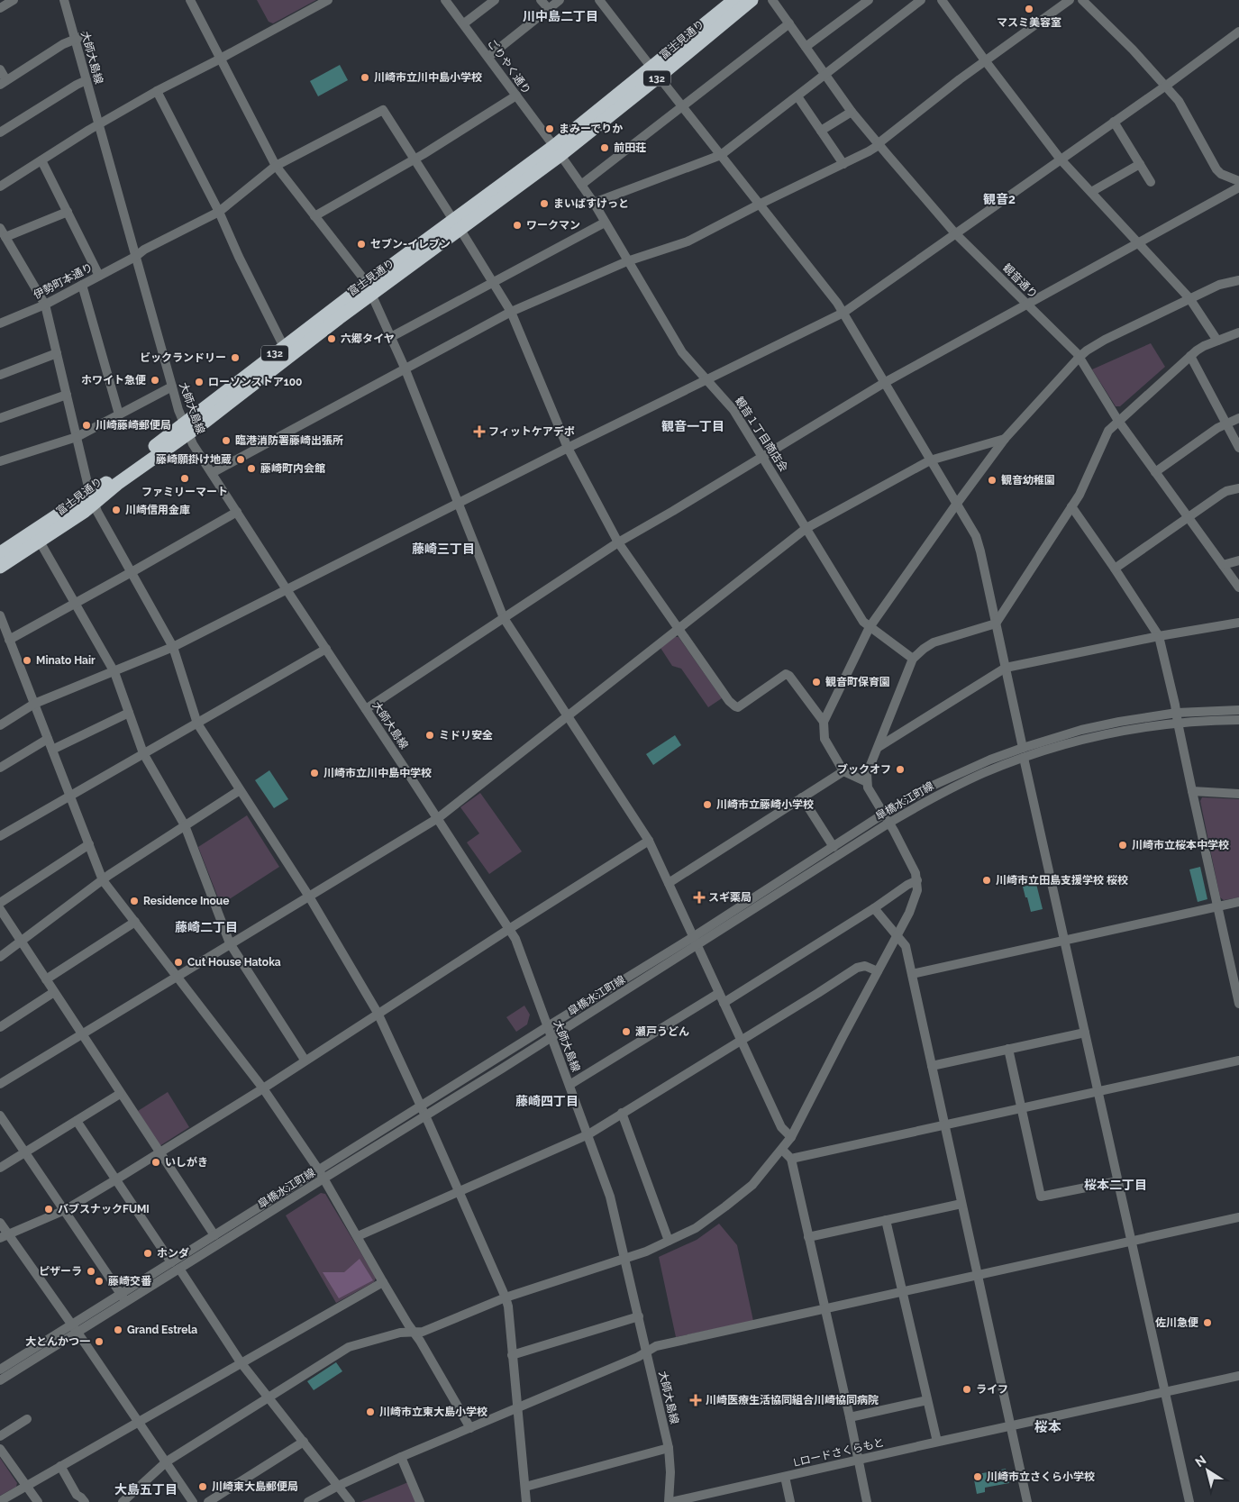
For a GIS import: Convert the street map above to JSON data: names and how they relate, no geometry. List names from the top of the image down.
{
  "streets": {
    "highway": ["富士見通り", "132"],
    "street": [
      "大師大島線",
      "ごりやく通り",
      "伊勢町本通り",
      "観音通り",
      "観音１丁目商店会",
      "皐橋水江町線",
      "Lロードさくらもと"
    ]
  },
  "crossings": [
    ["富士見通り", "大師大島線"],
    ["富士見通り", "ごりやく通り"],
    ["富士見通り", "観音１丁目商店会"],
    ["大師大島線", "伊勢町本通り"],
    ["大師大島線", "皐橋水江町線"],
    ["大師大島線", "Lロードさくらもと"],
    ["ごりやく通り", "観音１丁目商店会"]
  ],
  "districts": [
    "川中島二丁目",
    "観音2",
    "観音一丁目",
    "藤崎三丁目",
    "藤崎二丁目",
    "藤崎四丁目",
    "桜本二丁目",
    "桜本",
    "大島五丁目"
  ],
  "places": {
    "other": [
      "マスミ美容室",
      "川崎市立川中島小学校",
      "まみーでりか",
      "前田荘",
      "まいばすけっと",
      "ワークマン",
      "セブン-イレブン",
      "六郷タイヤ",
      "ビックランドリー",
      "ホワイト急便",
      "ローソンストア100",
      "川崎藤崎郵便局",
      "臨港消防署藤崎出張所",
      "藤崎願掛け地蔵",
      "藤崎町内会館",
      "ファミリーマート",
      "観音幼稚園",
      "川崎信用金庫",
      "Minato Hair",
      "観音町保育園",
      "ミドリ安全",
      "ブックオフ",
      "川崎市立川中島中学校",
      "川崎市立藤崎小学校",
      "川崎市立桜本中学校",
      "川崎市立田島支援学校 桜校",
      "Residence Inoue",
      "Cut House Hatoka",
      "瀬戸うどん",
      "いしがき",
      "バブスナックFUMI",
      "ホンダ",
      "ピザーラ",
      "藤崎交番",
      "佐川急便",
      "Grand Estrela",
      "大とんかつ一",
      "ライフ",
      "川崎市立東大島小学校",
      "川崎市立さくら小学校",
      "川崎東大島郵便局"
    ],
    "health": ["フィットケアデポ", "スギ薬局", "川崎医療生活協同組合川崎協同病院"]
  },
  "north": "top left"
}
